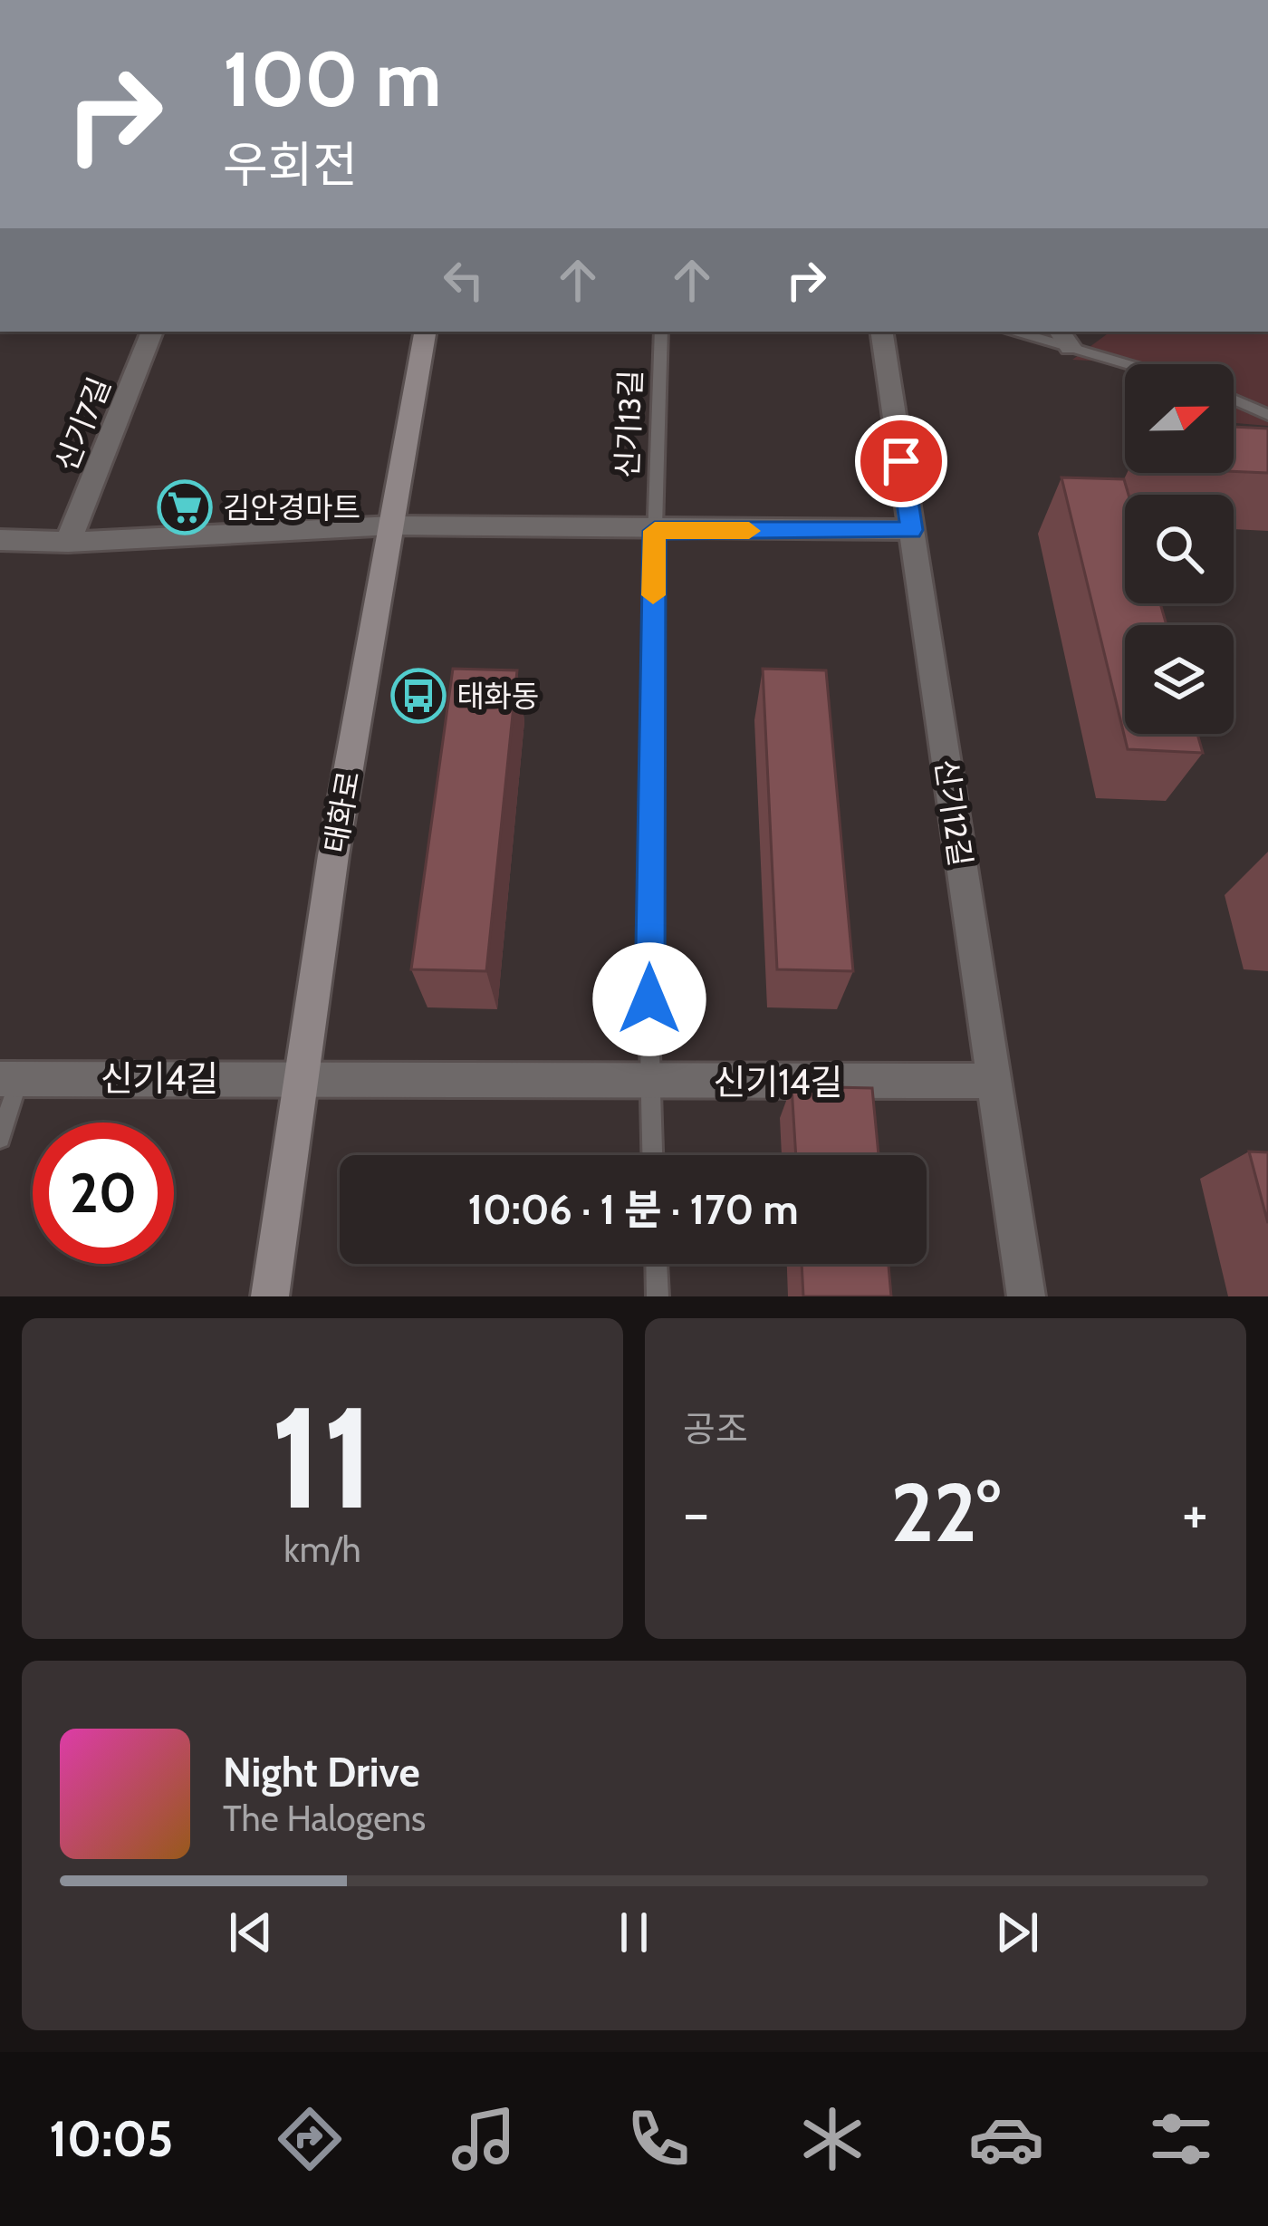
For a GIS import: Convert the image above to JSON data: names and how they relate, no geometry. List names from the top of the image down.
{
  "streets": {
    "main road": ["태화로"],
    "street": [
      "신기7길",
      "신기12길",
      "신기4길",
      "신기14길"
    ],
    "lane": ["신기13길"]
  },
  "crossings": [
    ["신기13길", "신기14길"],
    ["태화로", "신기4길"],
    ["태화로", "신기14길"],
    ["신기12길", "신기14길"],
    ["신기4길", "신기14길"]
  ],
  "places": {
    "supermarket": ["김안경마트"],
    "bus stop": ["태화동"]
  },
  "north": "right",
  "page": {
    "turn": ["100 m", "우회전"],
    "limit": "20",
    "trip": "10:06 · 1 분 · 170 m",
    "tile": [
      ["11", "km/h"],
      "공조"
    ],
    "heat": ["−", "22°", "+"],
    "song": ["Night Drive", "The Halogens"],
    "tabs": "10:05"
  }
}
